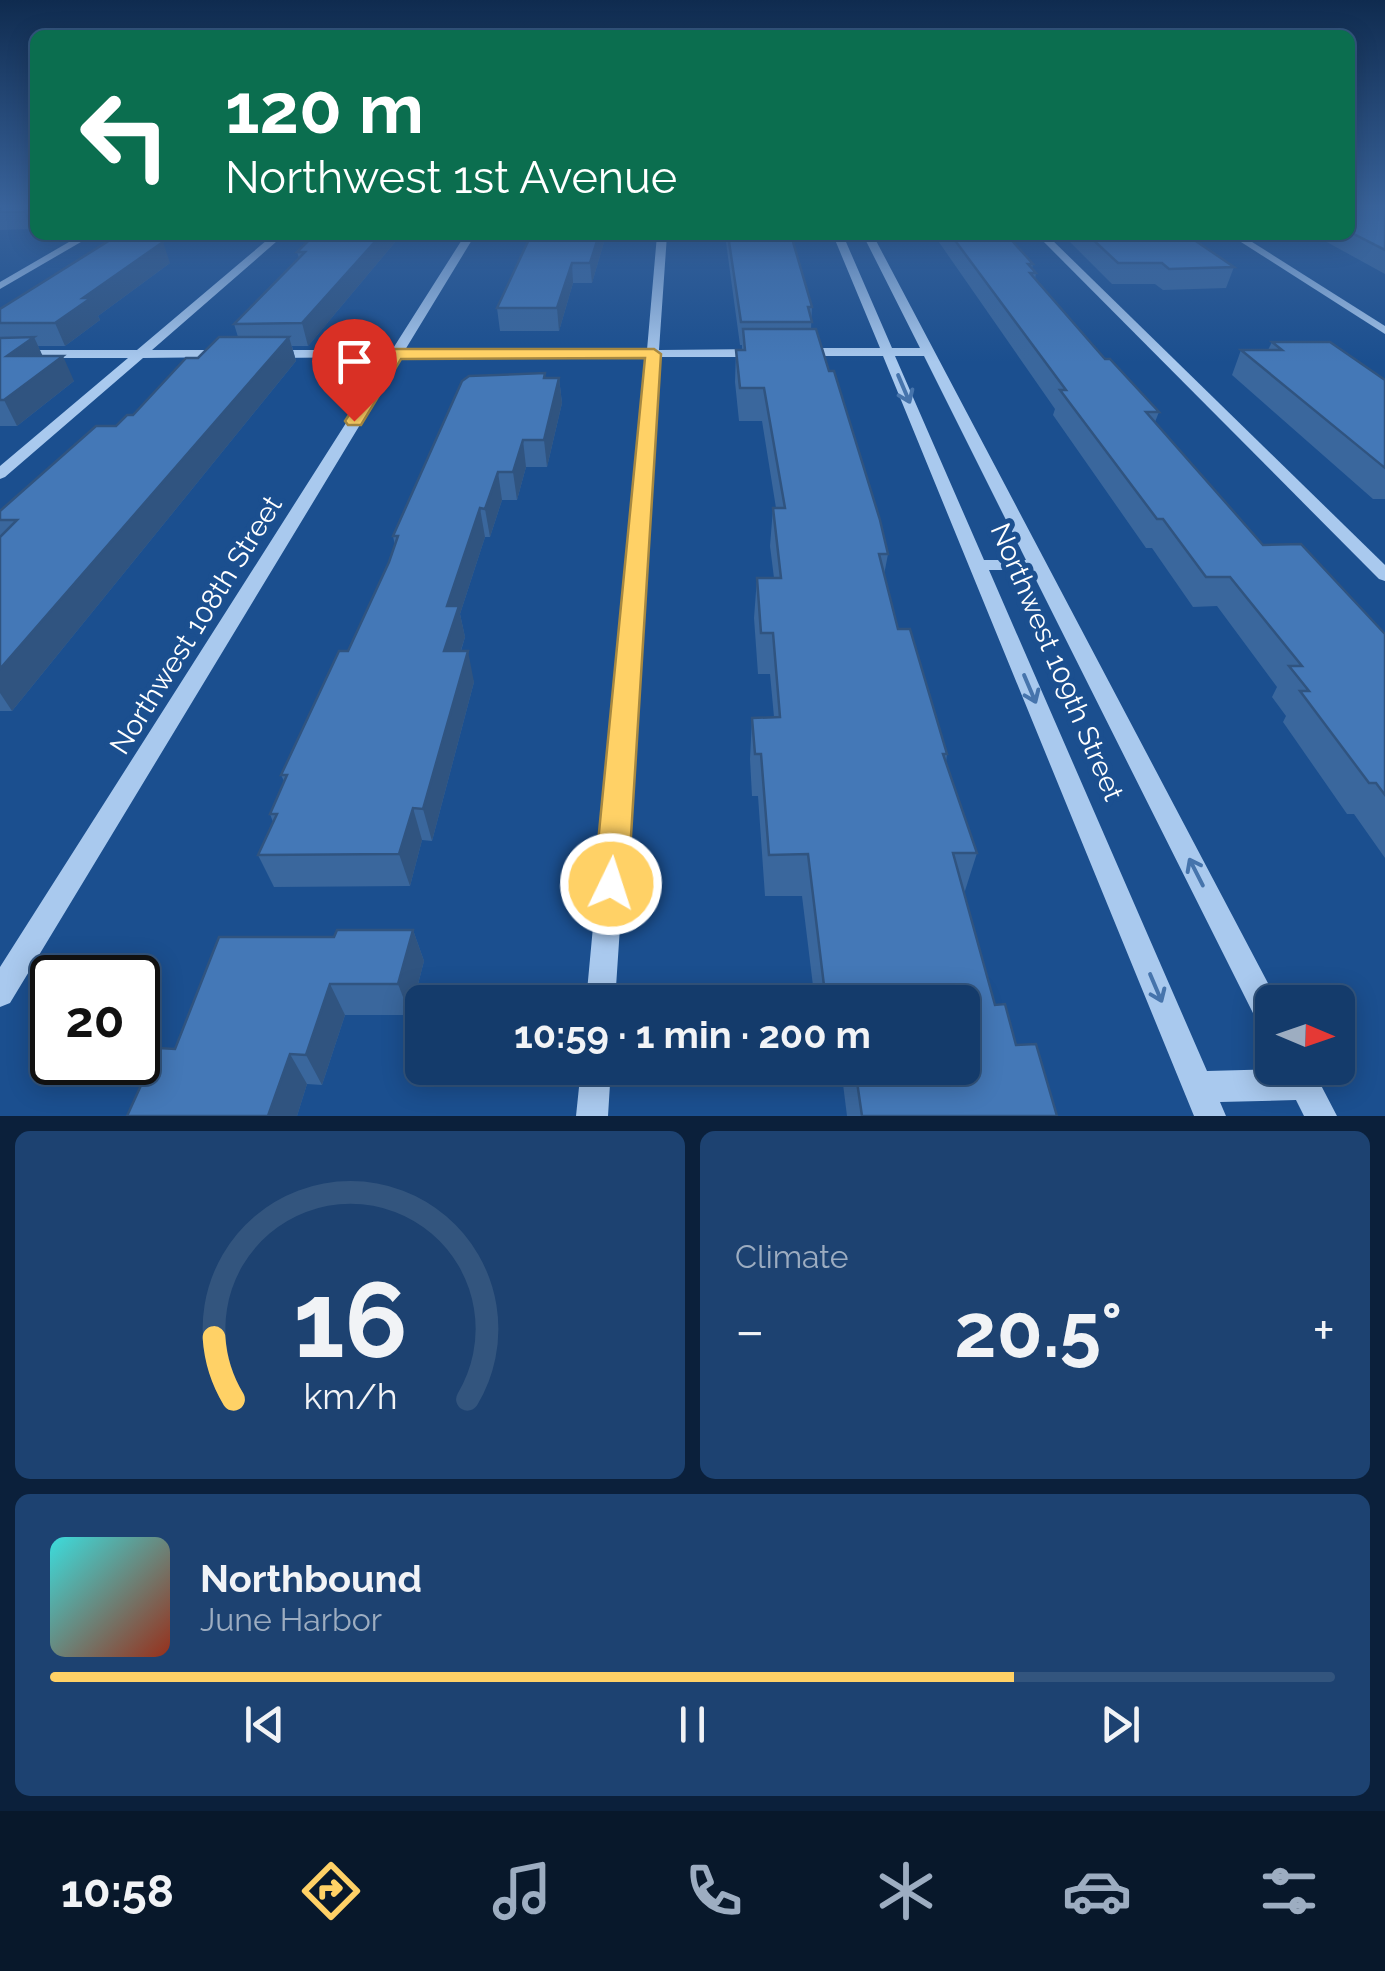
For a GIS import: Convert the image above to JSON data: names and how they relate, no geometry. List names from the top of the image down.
{
  "streets": {
    "street": ["Northwest 108th Street", "Northwest 109th Street"]
  },
  "north": "right",
  "page": {
    "turn": ["120 m", "Northwest 1st Avenue"],
    "limit": "20",
    "trip": "10:59 · 1 min · 200 m",
    "tile": "Climate",
    "heat": ["−", "20.5°", "+"],
    "song": ["Northbound", "June Harbor"],
    "tabs": "10:58",
    "gauge": ["16", "km/h"]
  }
}
